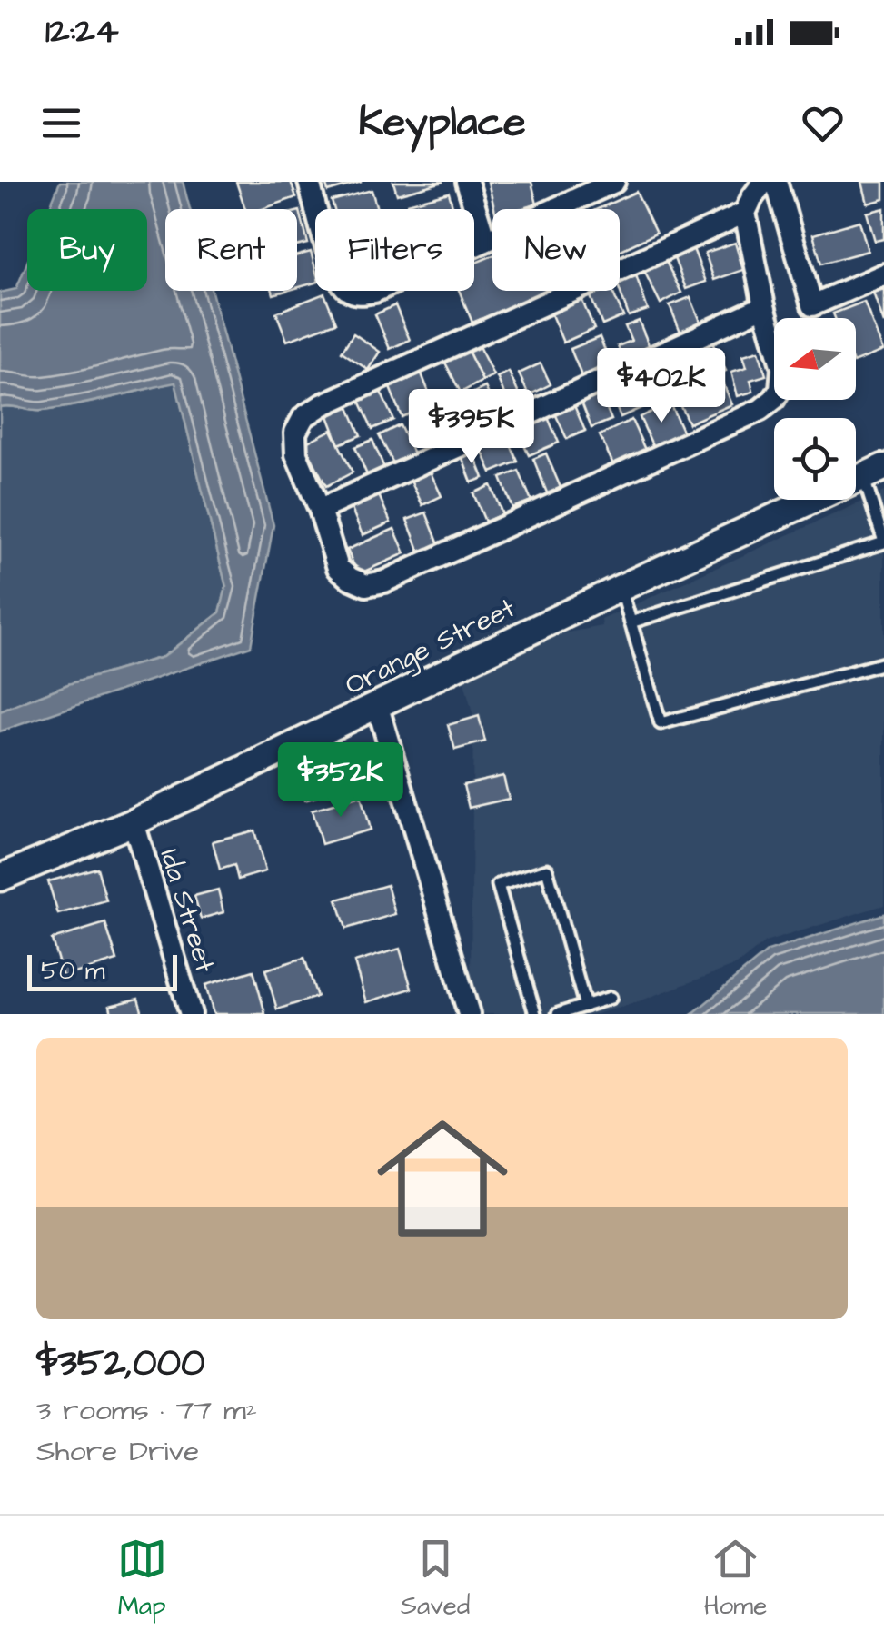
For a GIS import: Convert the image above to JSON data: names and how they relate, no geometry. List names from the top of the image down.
{
  "streets": {
    "street": ["Orange Street", "Ida Street"]
  },
  "crossings": [
    ["Orange Street", "Ida Street"]
  ],
  "scale_bar": "50 m",
  "north": "left",
  "page": {
    "status": "12:24",
    "header": "Keyplace",
    "chip": [
      "Buy",
      "Rent",
      "Filters",
      "New"
    ],
    "price": ["$402K", "$395K", "$352K"],
    "scale": "50 m",
    "list": [
      {
        "name": "$352,000",
        "note": "3 rooms · 77 m² · Shore Drive"
      }
    ],
    "tabs": ["Map", "Saved", "Home"]
  }
}
